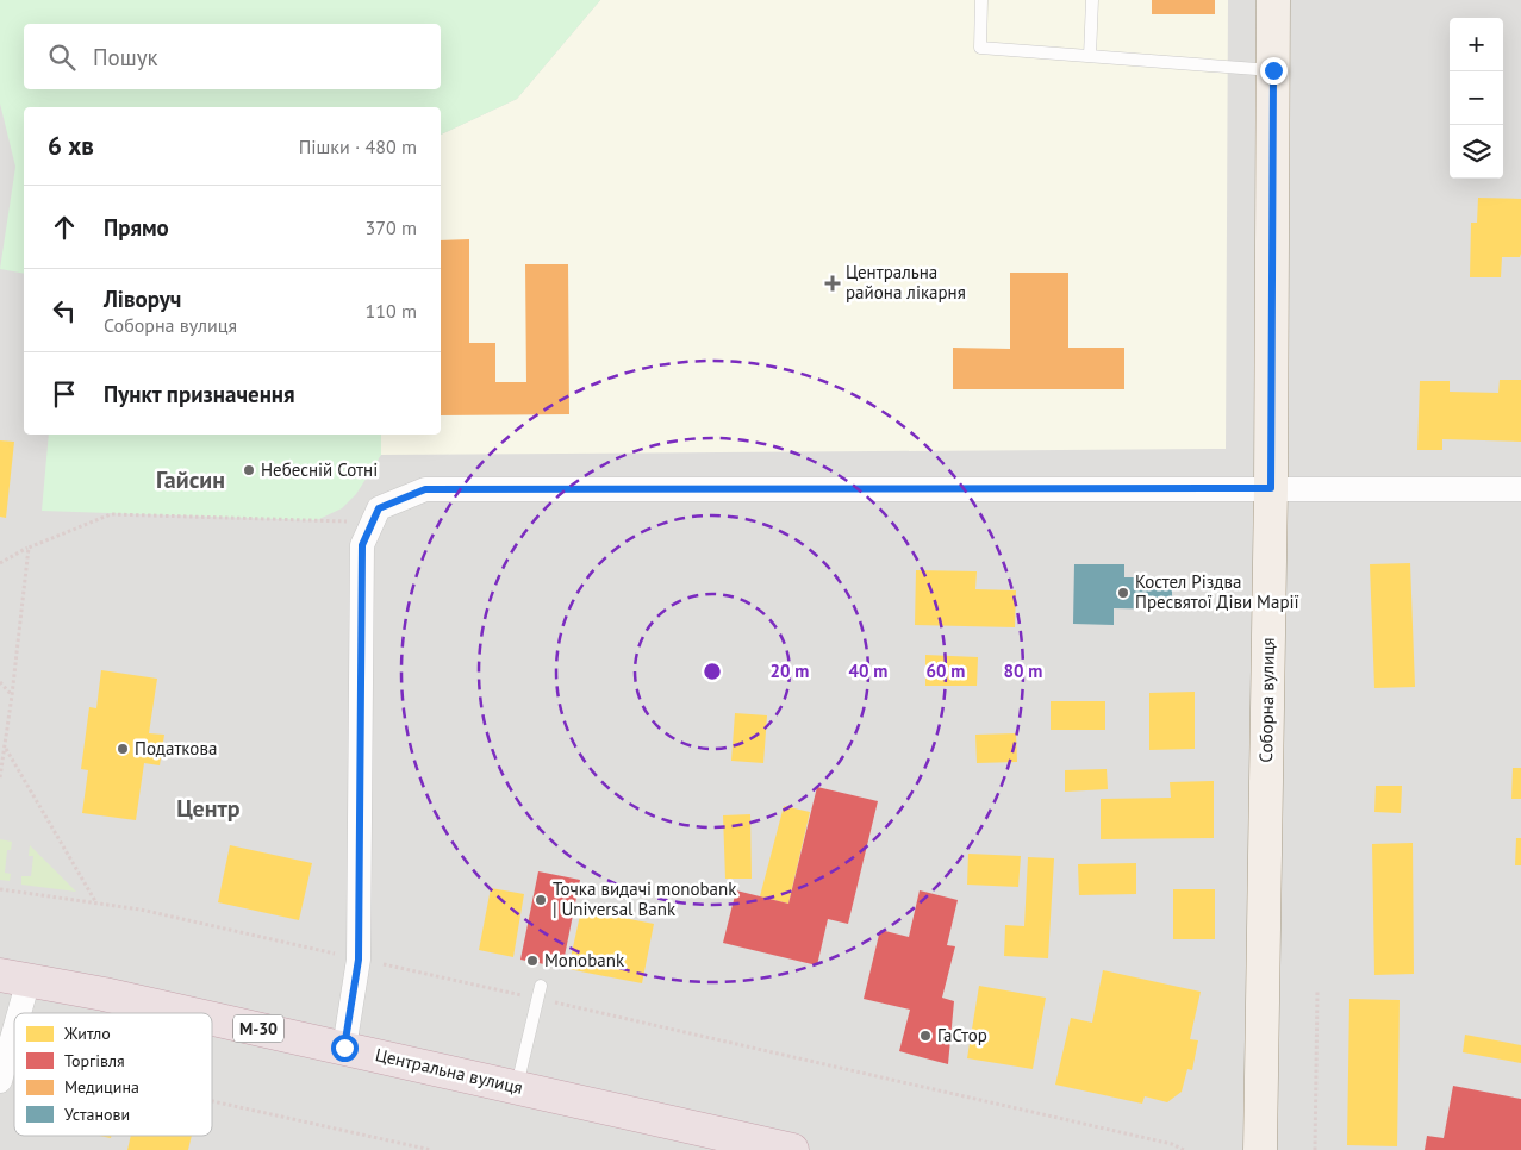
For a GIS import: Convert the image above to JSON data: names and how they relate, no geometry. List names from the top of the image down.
{
  "streets": {
    "highway": ["М-30", "Центральна вулиця"],
    "main road": ["Соборна вулиця"]
  },
  "districts": ["Гайсин", "Центр"],
  "places": {
    "health": ["Центральна района лікарня"],
    "other": [
      "Небесній Сотні",
      "Костел Різдва Пресвятої Діви Марії",
      "Податкова",
      "Точка видачі monobank | Universal Bank",
      "Monobank",
      "ГаСтор"
    ]
  },
  "legend": [
    "Житло",
    "Торгівля",
    "Медицина",
    "Установи"
  ],
  "page": {
    "map_buttons": ["+", "−"],
    "search": "Пошук",
    "heading": ["6 хв", "Пішки · 480 m"],
    "list": [
      ["Прямо", "370 m"],
      ["Ліворуч", "Соборна вулиця", "110 m"],
      "Пункт призначення"
    ]
  },
  "rings": [
    "20 m",
    "40 m",
    "60 m",
    "80 m"
  ]
}
